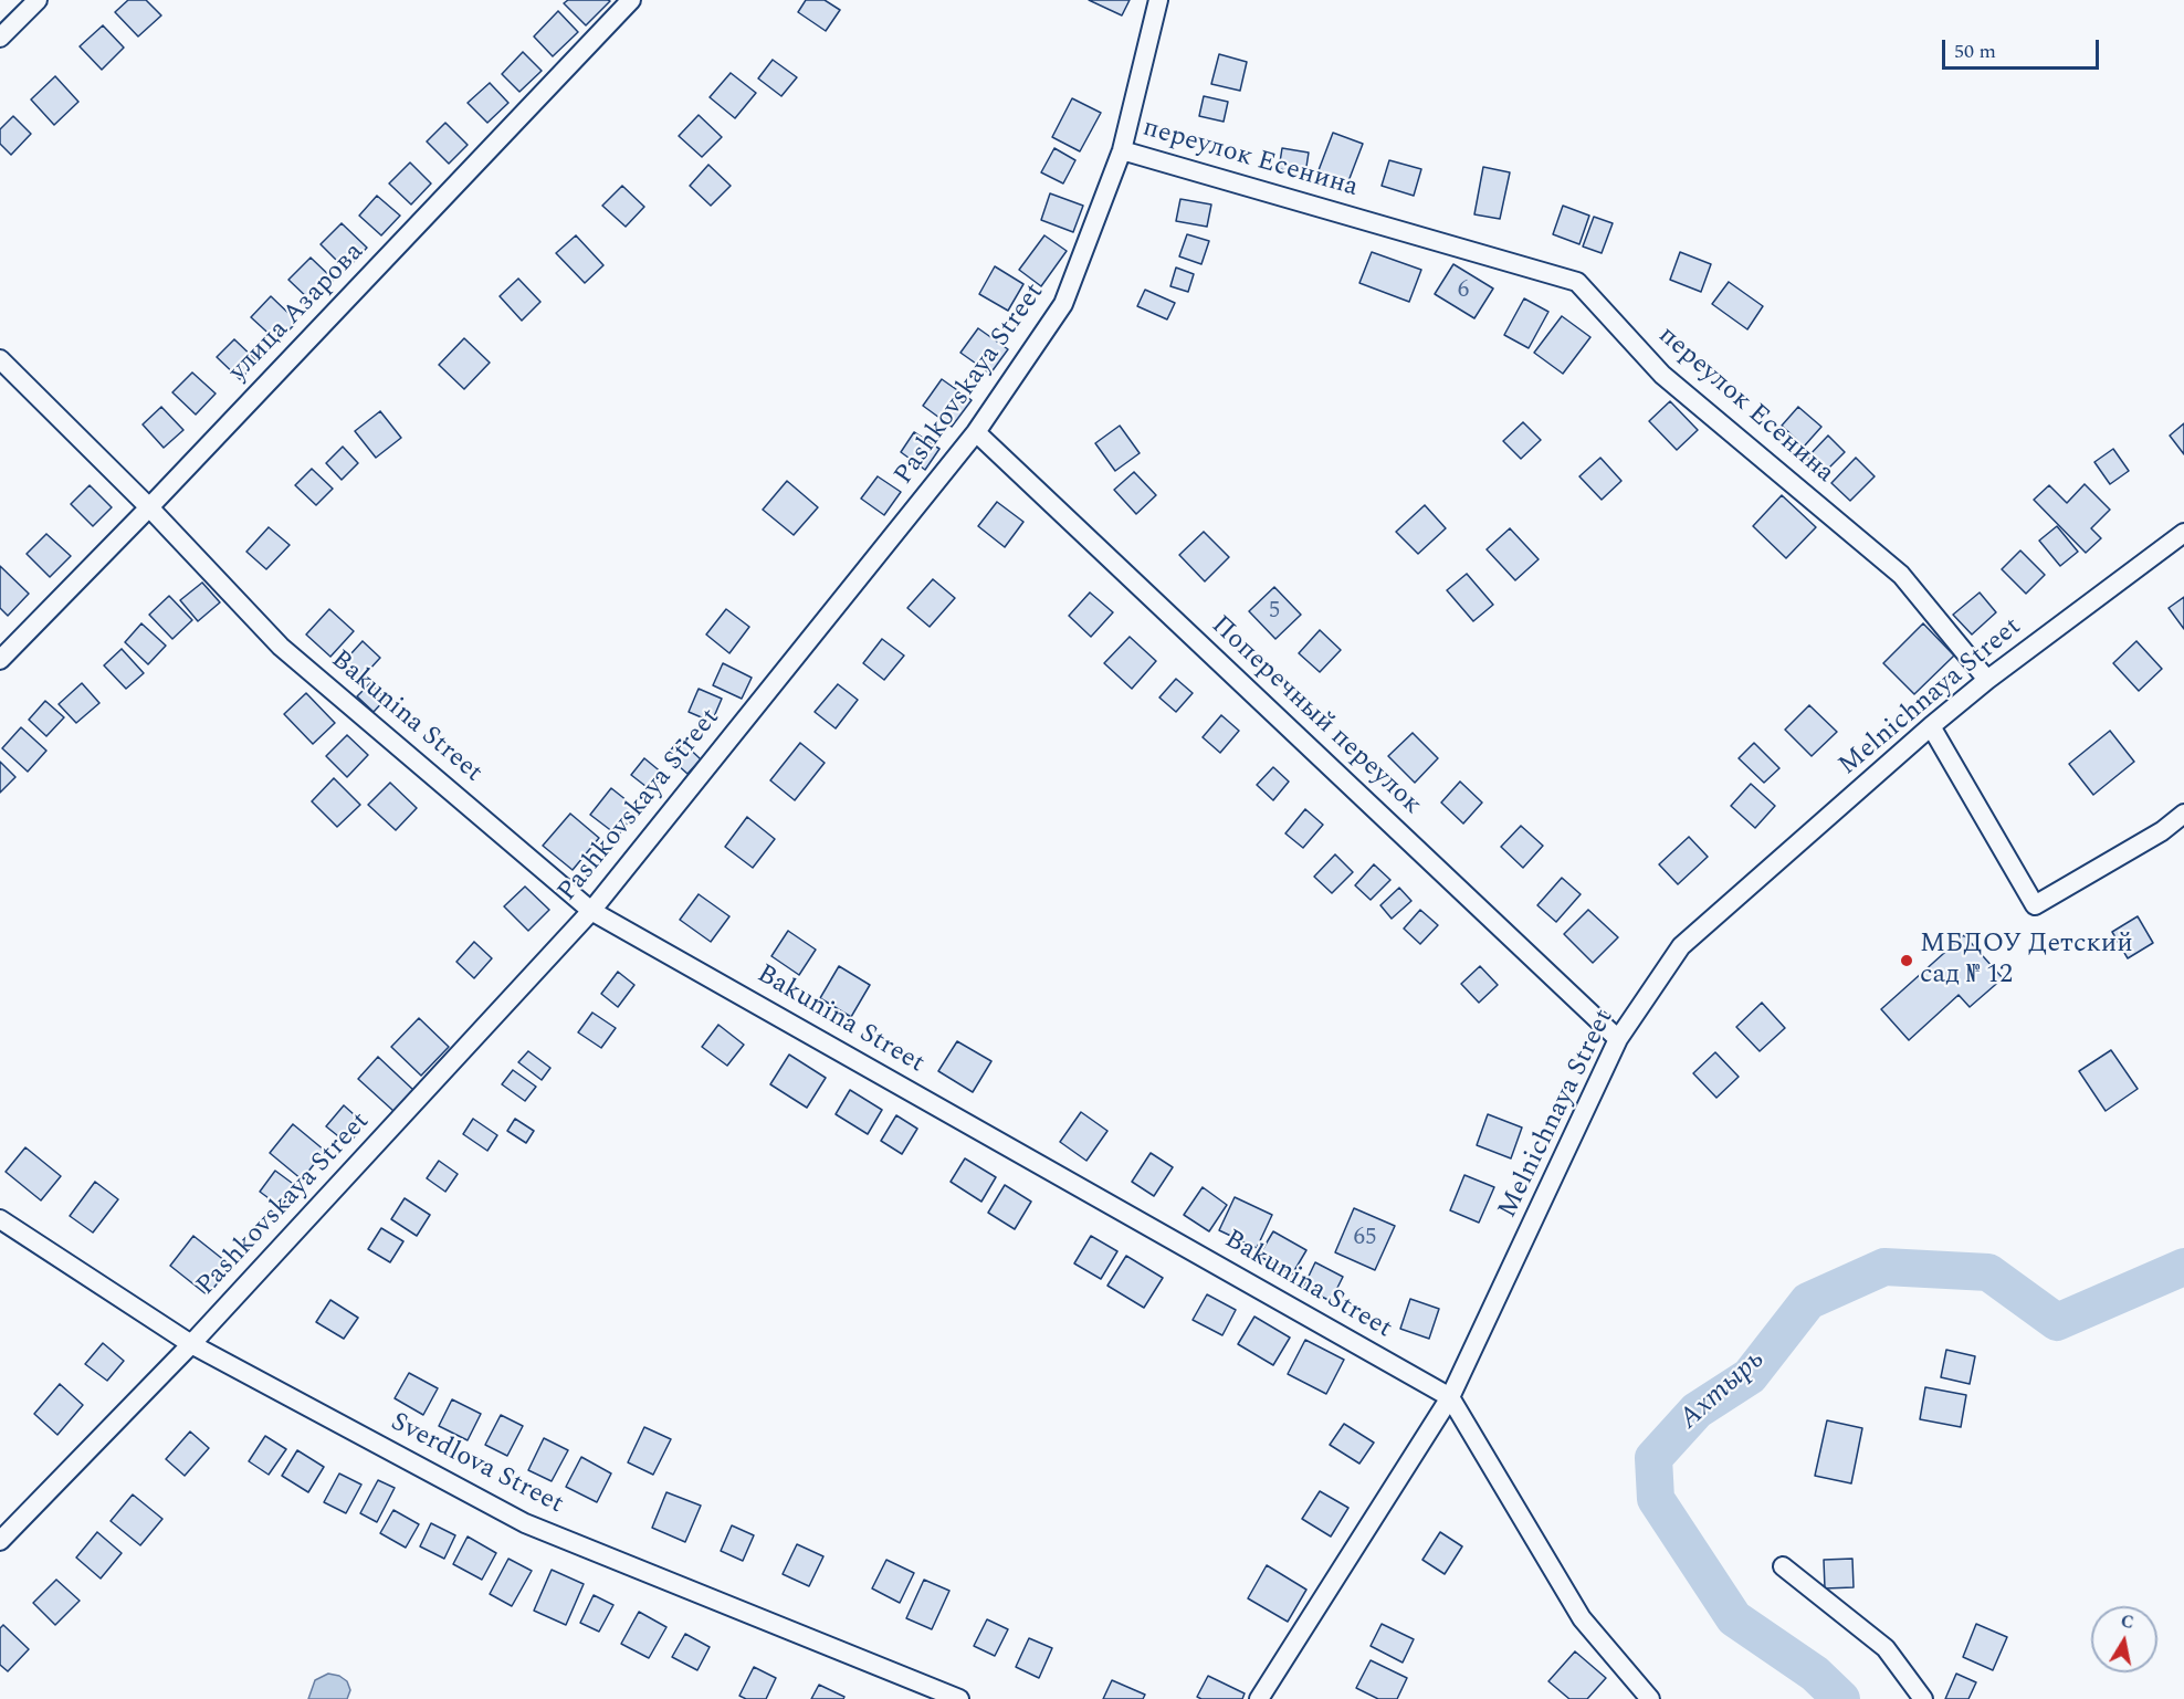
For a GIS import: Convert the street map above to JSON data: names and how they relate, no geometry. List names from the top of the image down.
{
  "streets": {
    "street": [
      "переулок Есенина",
      "улица Азарова",
      "Pashkovskaya Street",
      "Melnichnaya Street",
      "Поперечный переулок",
      "Bakunina Street",
      "Sverdlova Street"
    ]
  },
  "crossings": [
    ["переулок Есенина", "Pashkovskaya Street"],
    ["переулок Есенина", "Melnichnaya Street"],
    ["улица Азарова", "Bakunina Street"],
    ["Pashkovskaya Street", "Поперечный переулок"],
    ["Pashkovskaya Street", "Bakunina Street"],
    ["Pashkovskaya Street", "Sverdlova Street"],
    ["Melnichnaya Street", "Поперечный переулок"],
    ["Melnichnaya Street", "Bakunina Street"]
  ],
  "water": ["Ахтырь"],
  "places": ["МБДОУ Детский сад № 12"],
  "house_numbers": ["6", "5", "65"],
  "scale_bar": "50 m",
  "north": "top"
}
